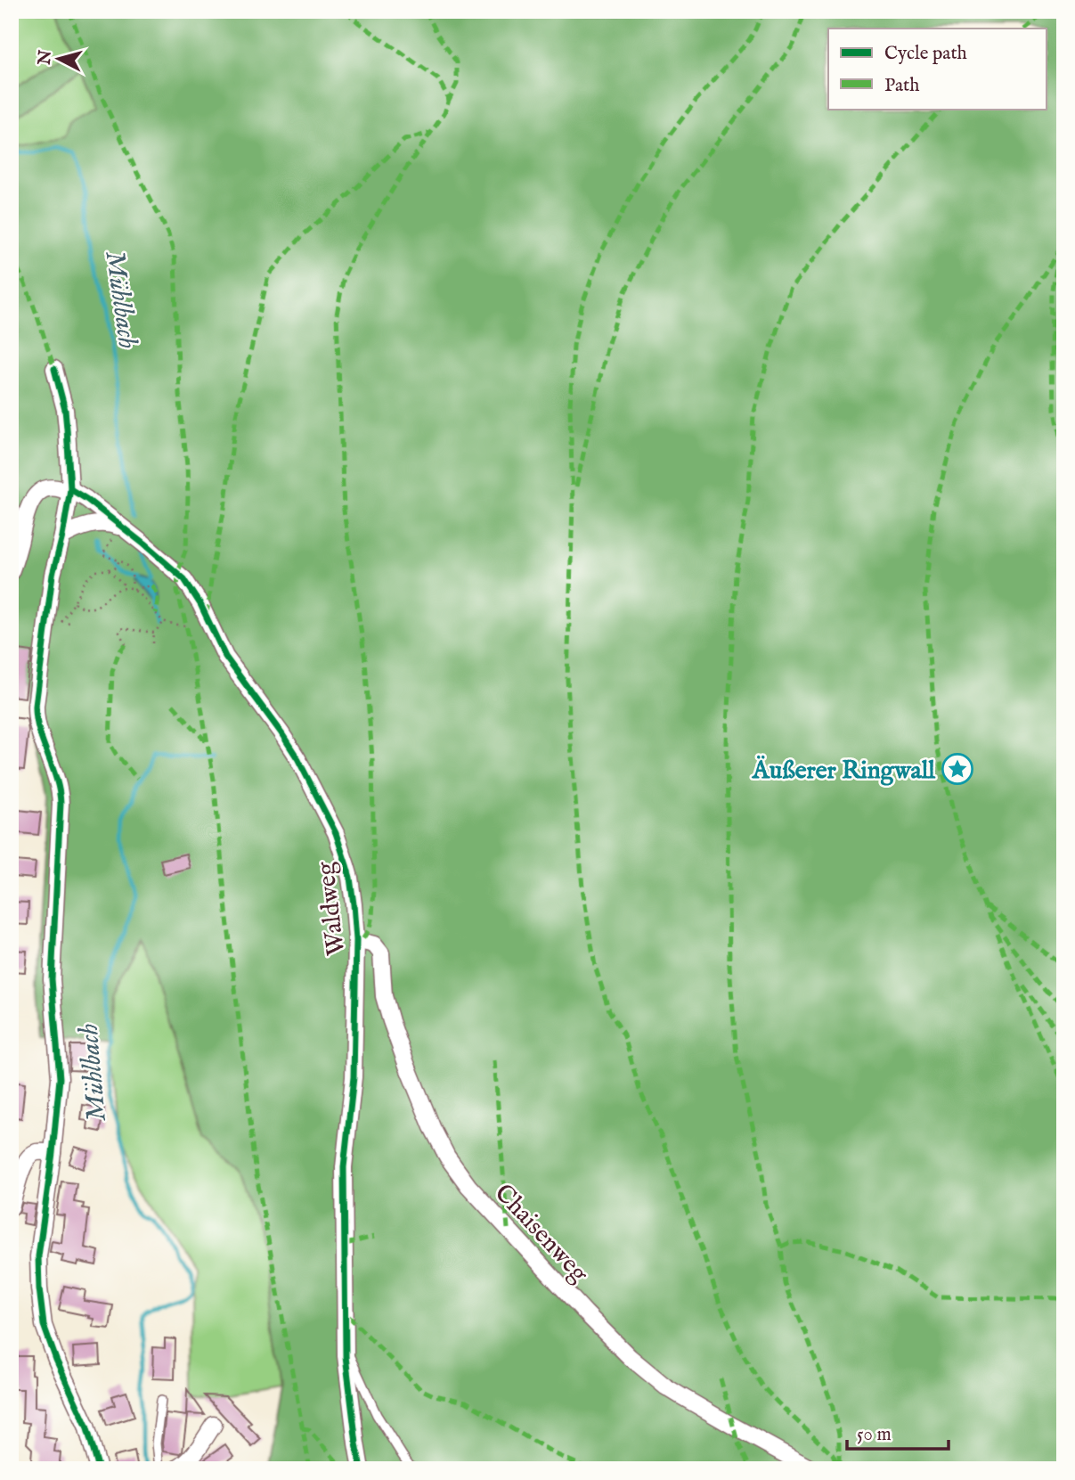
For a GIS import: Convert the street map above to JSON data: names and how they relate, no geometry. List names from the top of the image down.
{
  "streets": {
    "street": ["Waldweg", "Chaisenweg"]
  },
  "crossings": [
    ["Waldweg", "Chaisenweg"]
  ],
  "water": ["Mühlbach"],
  "places": {
    "place": ["Äußerer Ringwall"]
  },
  "legend": ["Cycle path", "Path"],
  "scale_bar": "50 m",
  "north": "left"
}
